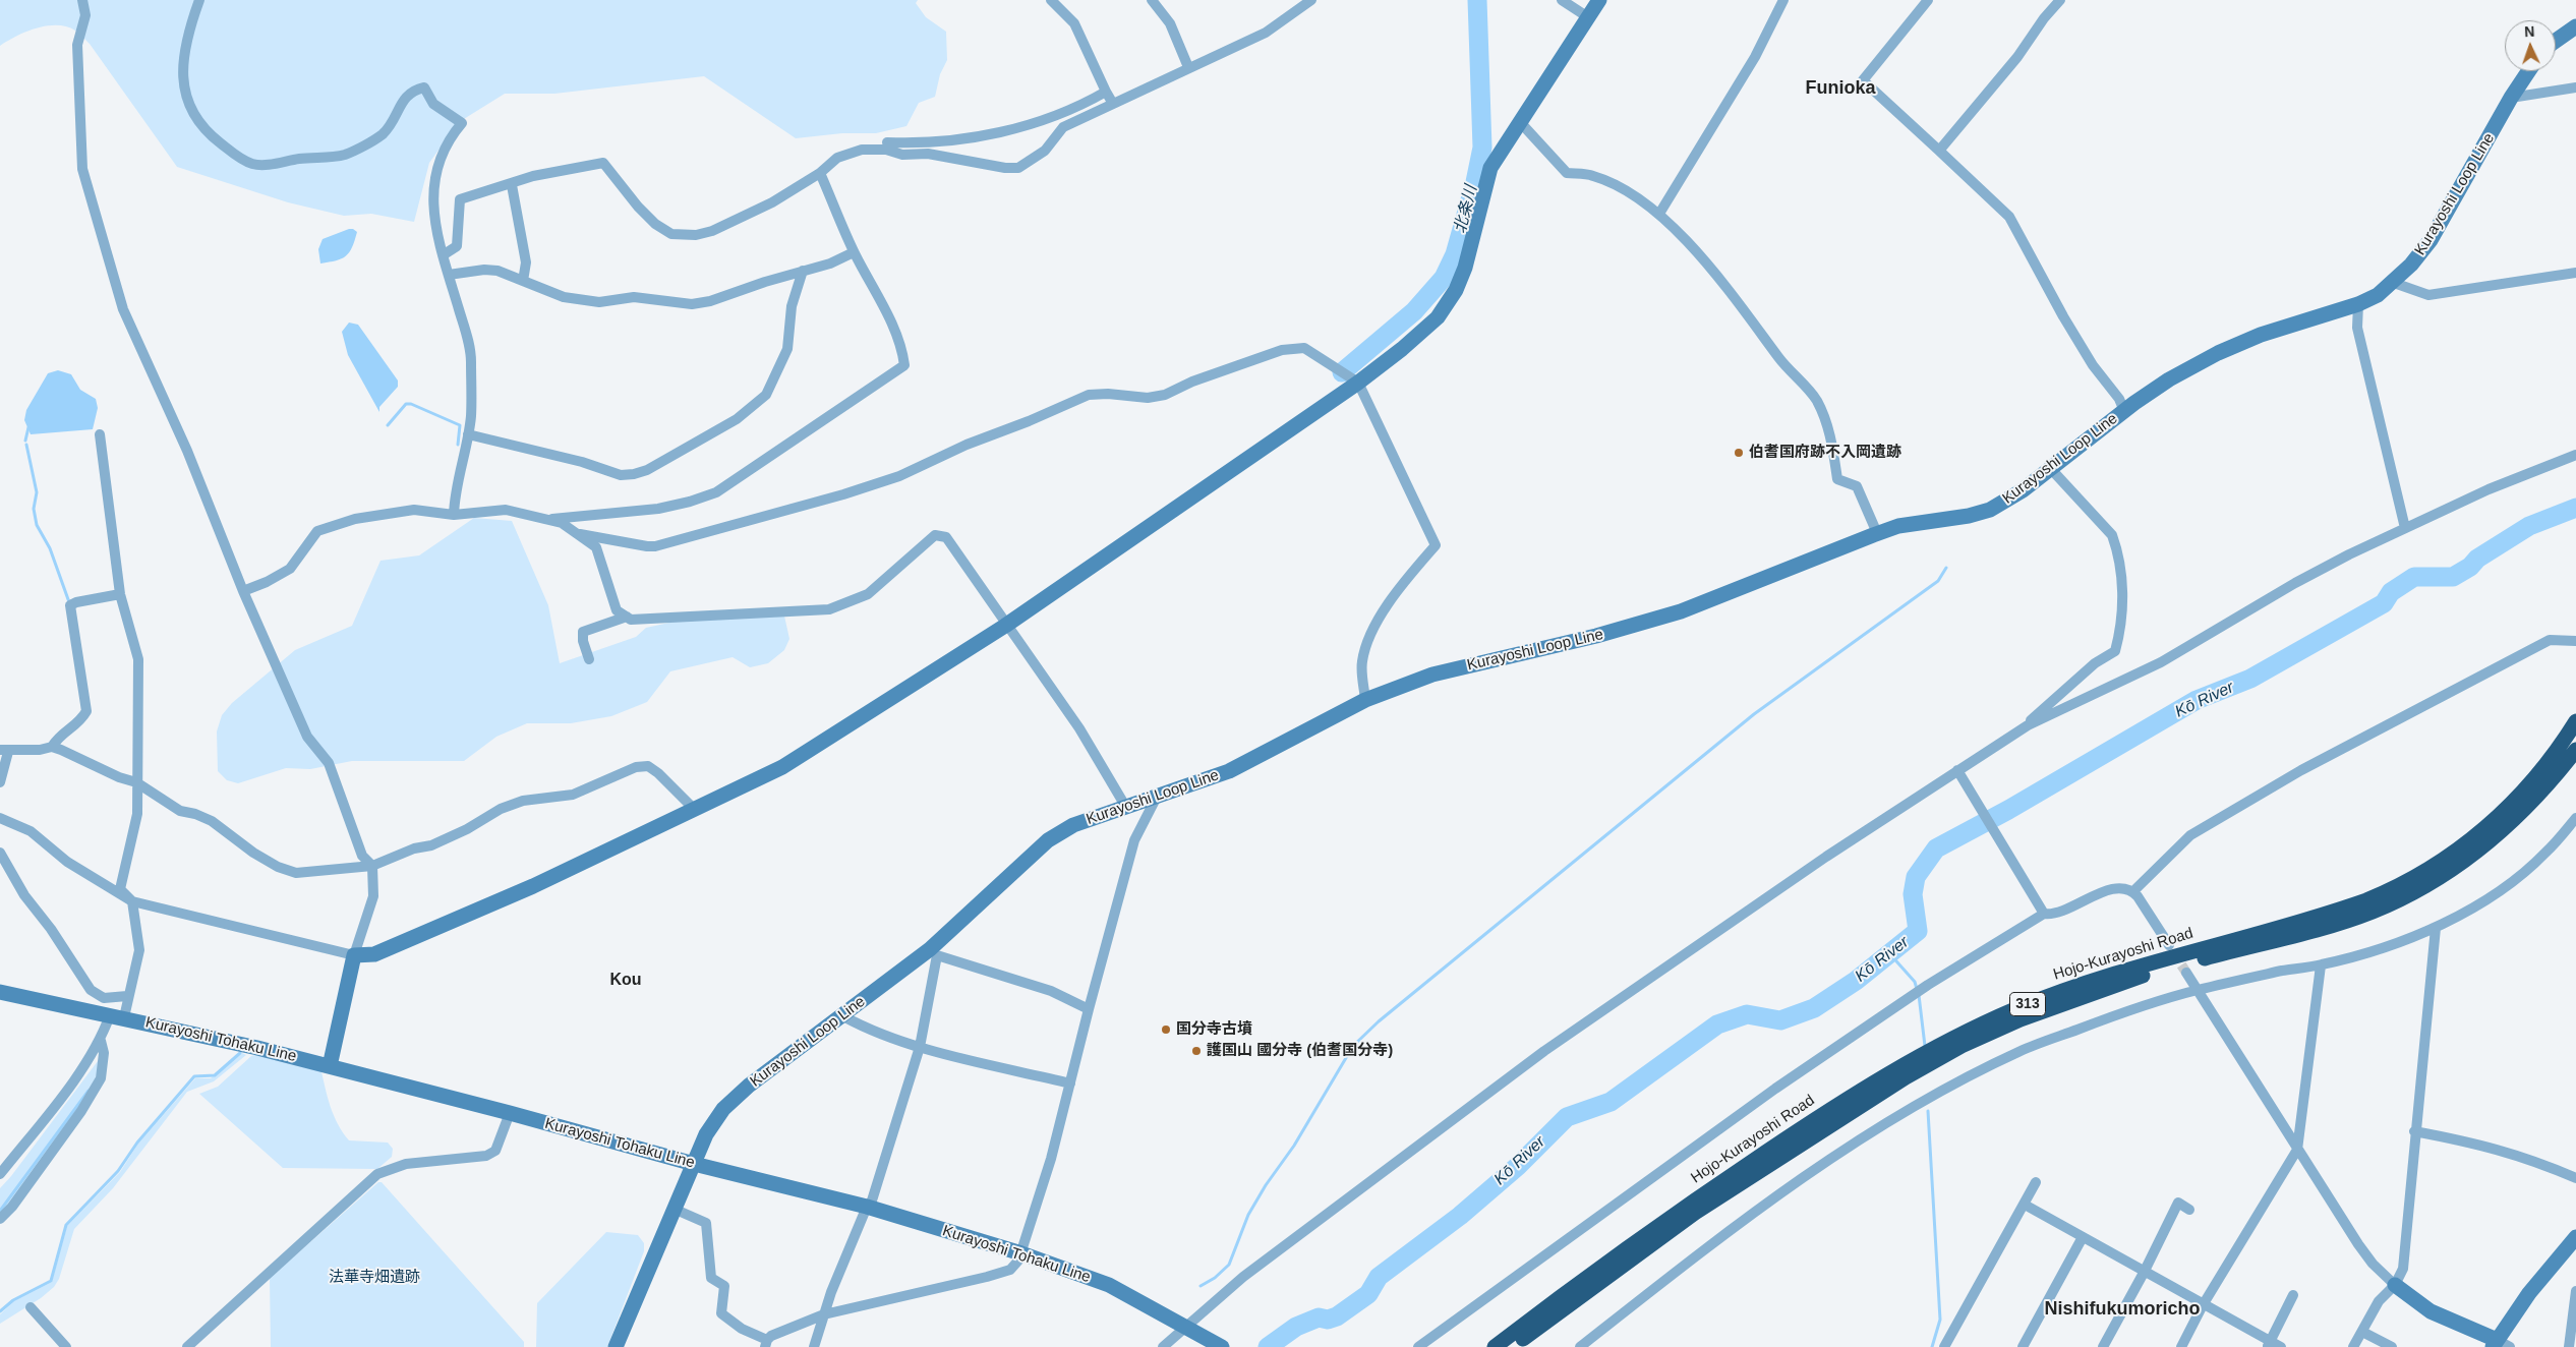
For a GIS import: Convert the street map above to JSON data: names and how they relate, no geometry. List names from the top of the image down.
{
  "streets": {
    "highway": ["Hojo-Kurayoshi Road", "313"],
    "main road": ["Kurayoshi Loop Line", "Kurayoshi Tohaku Line"]
  },
  "crossings": [
    ["Kurayoshi Loop Line", "Kurayoshi Tohaku Line"]
  ],
  "districts": ["Funioka", "Kou", "Nishifukumoricho"],
  "water": ["北条川", "Kō River"],
  "parks": ["法華寺畑遺跡"],
  "places": ["伯耆国府跡不入岡遺跡", "国分寺古墳", "護国山 國分寺 (伯耆国分寺)"],
  "north": "top"
}
